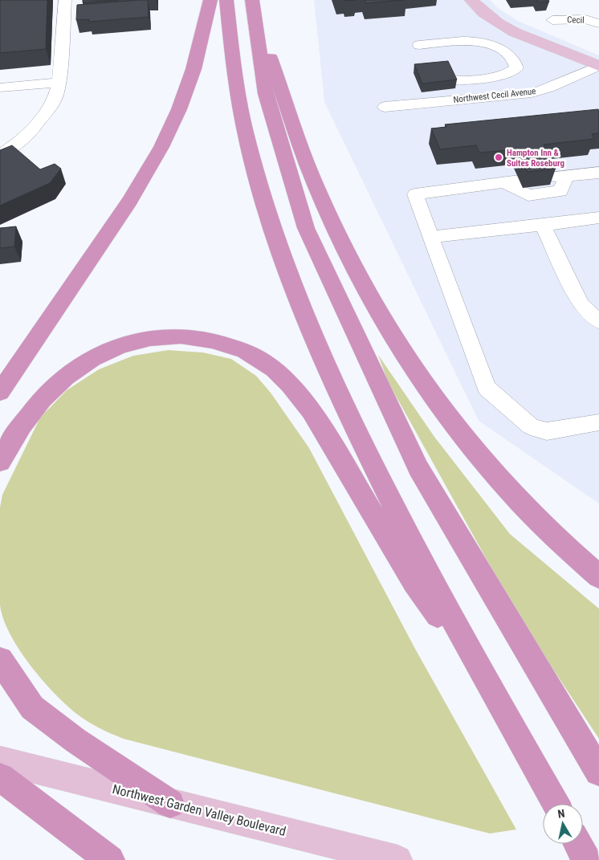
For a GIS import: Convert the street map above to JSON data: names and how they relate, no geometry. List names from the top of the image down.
{
  "streets": {
    "main road": ["Northwest Garden Valley Boulevard"],
    "street": ["Cecil", "Northwest Cecil Avenue"]
  },
  "places": ["Hampton Inn & Suites Roseburg"],
  "north": "top"
}
